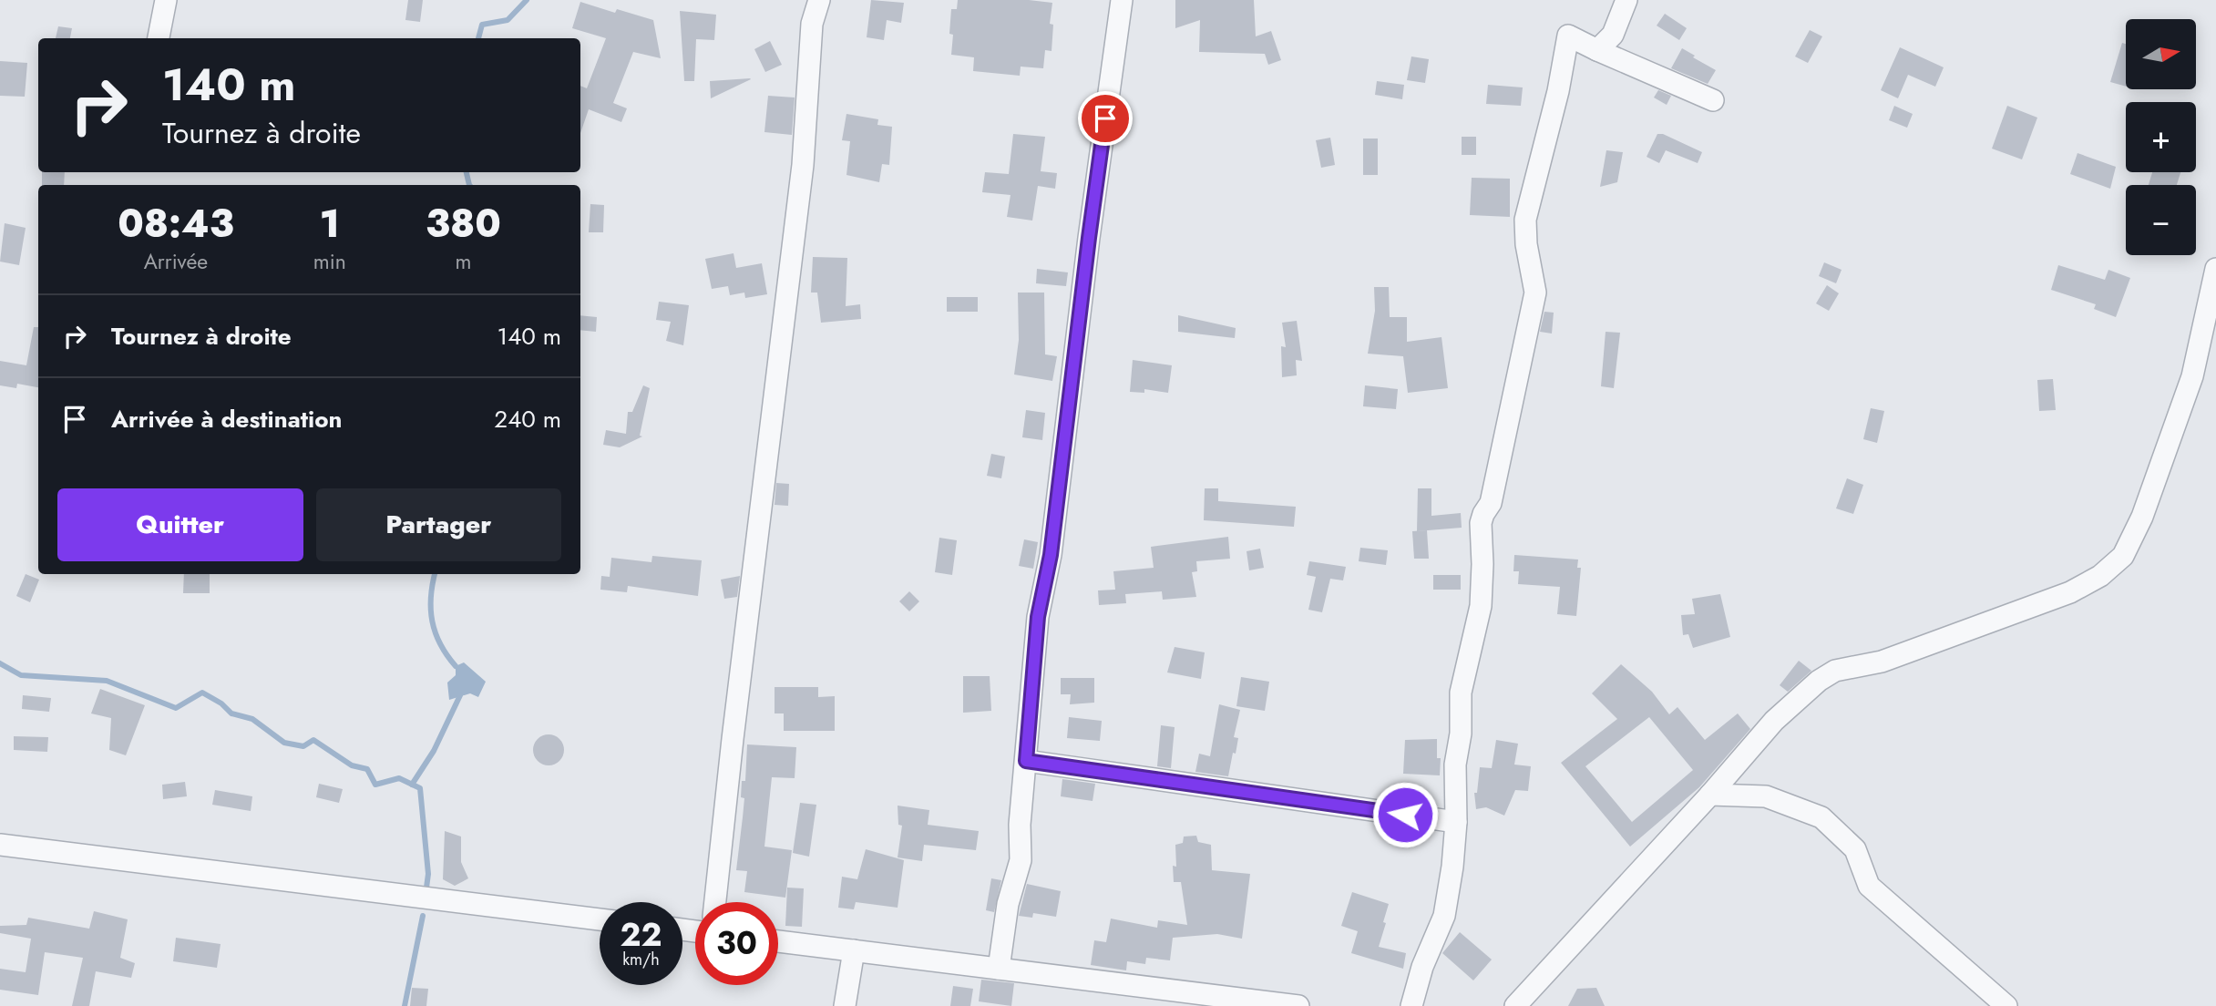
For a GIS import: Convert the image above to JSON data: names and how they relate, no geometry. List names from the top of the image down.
{
  "north": "right",
  "page": {
    "map_buttons": ["+", "−"],
    "turn": ["140 m", "Tournez à droite"],
    "eta": [
      "08:43",
      "Arrivée",
      "1",
      "min",
      "380",
      "m"
    ],
    "list": [
      {
        "name": "Tournez à droite",
        "value": "140 m"
      },
      {
        "name": "Arrivée à destination",
        "value": "240 m"
      }
    ],
    "buttons": ["Quitter", "Partager"],
    "speed": "22 km/h",
    "limit": "30"
  }
}
